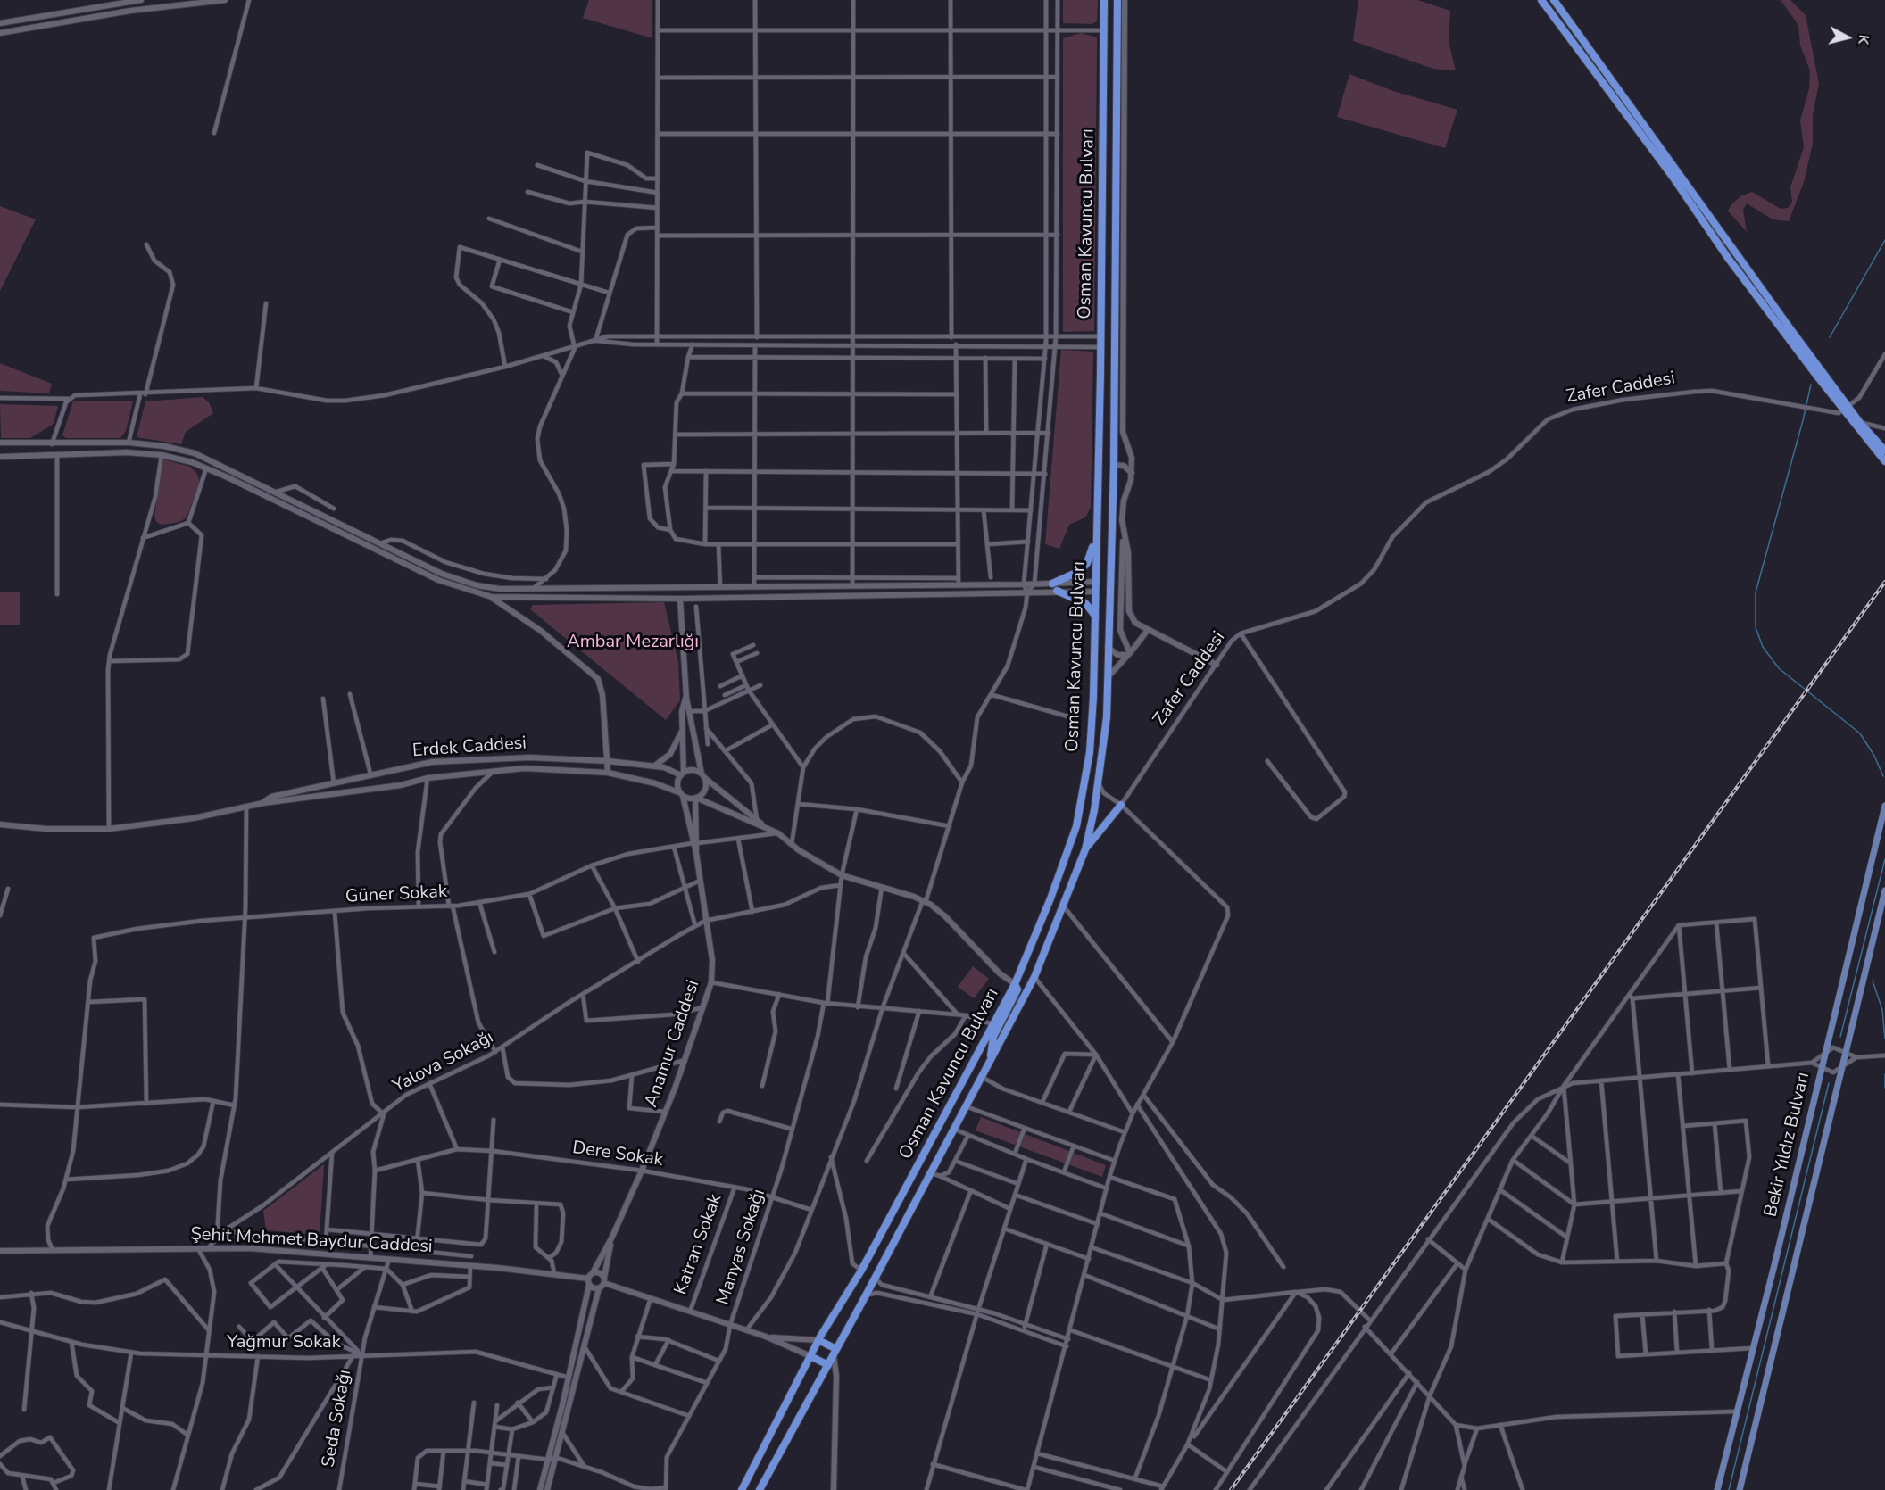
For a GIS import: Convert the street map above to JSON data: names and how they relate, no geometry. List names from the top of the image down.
{
  "streets": {
    "highway": ["Osman Kavuncu Bulvarı"],
    "main road": ["Bekir Yıldız Bulvarı"],
    "street": [
      "Zafer Caddesi",
      "Erdek Caddesi",
      "Güner Sokak",
      "Anamur Caddesi",
      "Yalova Sokağı",
      "Dere Sokak",
      "Şehit Mehmet Baydur Caddesi",
      "Katran Sokak",
      "Manyas Sokağı",
      "Yağmur Sokak",
      "Seda Sokağı"
    ]
  },
  "crossings": [
    ["Güner Sokak", "Anamur Caddesi"],
    ["Anamur Caddesi", "Yalova Sokağı"],
    ["Anamur Caddesi", "Dere Sokak"],
    ["Yalova Sokağı", "Şehit Mehmet Baydur Caddesi"],
    ["Yalova Sokağı", "Manyas Sokağı"],
    ["Dere Sokak", "Katran Sokak"],
    ["Dere Sokak", "Manyas Sokağı"],
    ["Şehit Mehmet Baydur Caddesi", "Seda Sokağı"],
    ["Yağmur Sokak", "Seda Sokağı"]
  ],
  "parks": ["Ambar Mezarlığı"],
  "north": "right"
}
